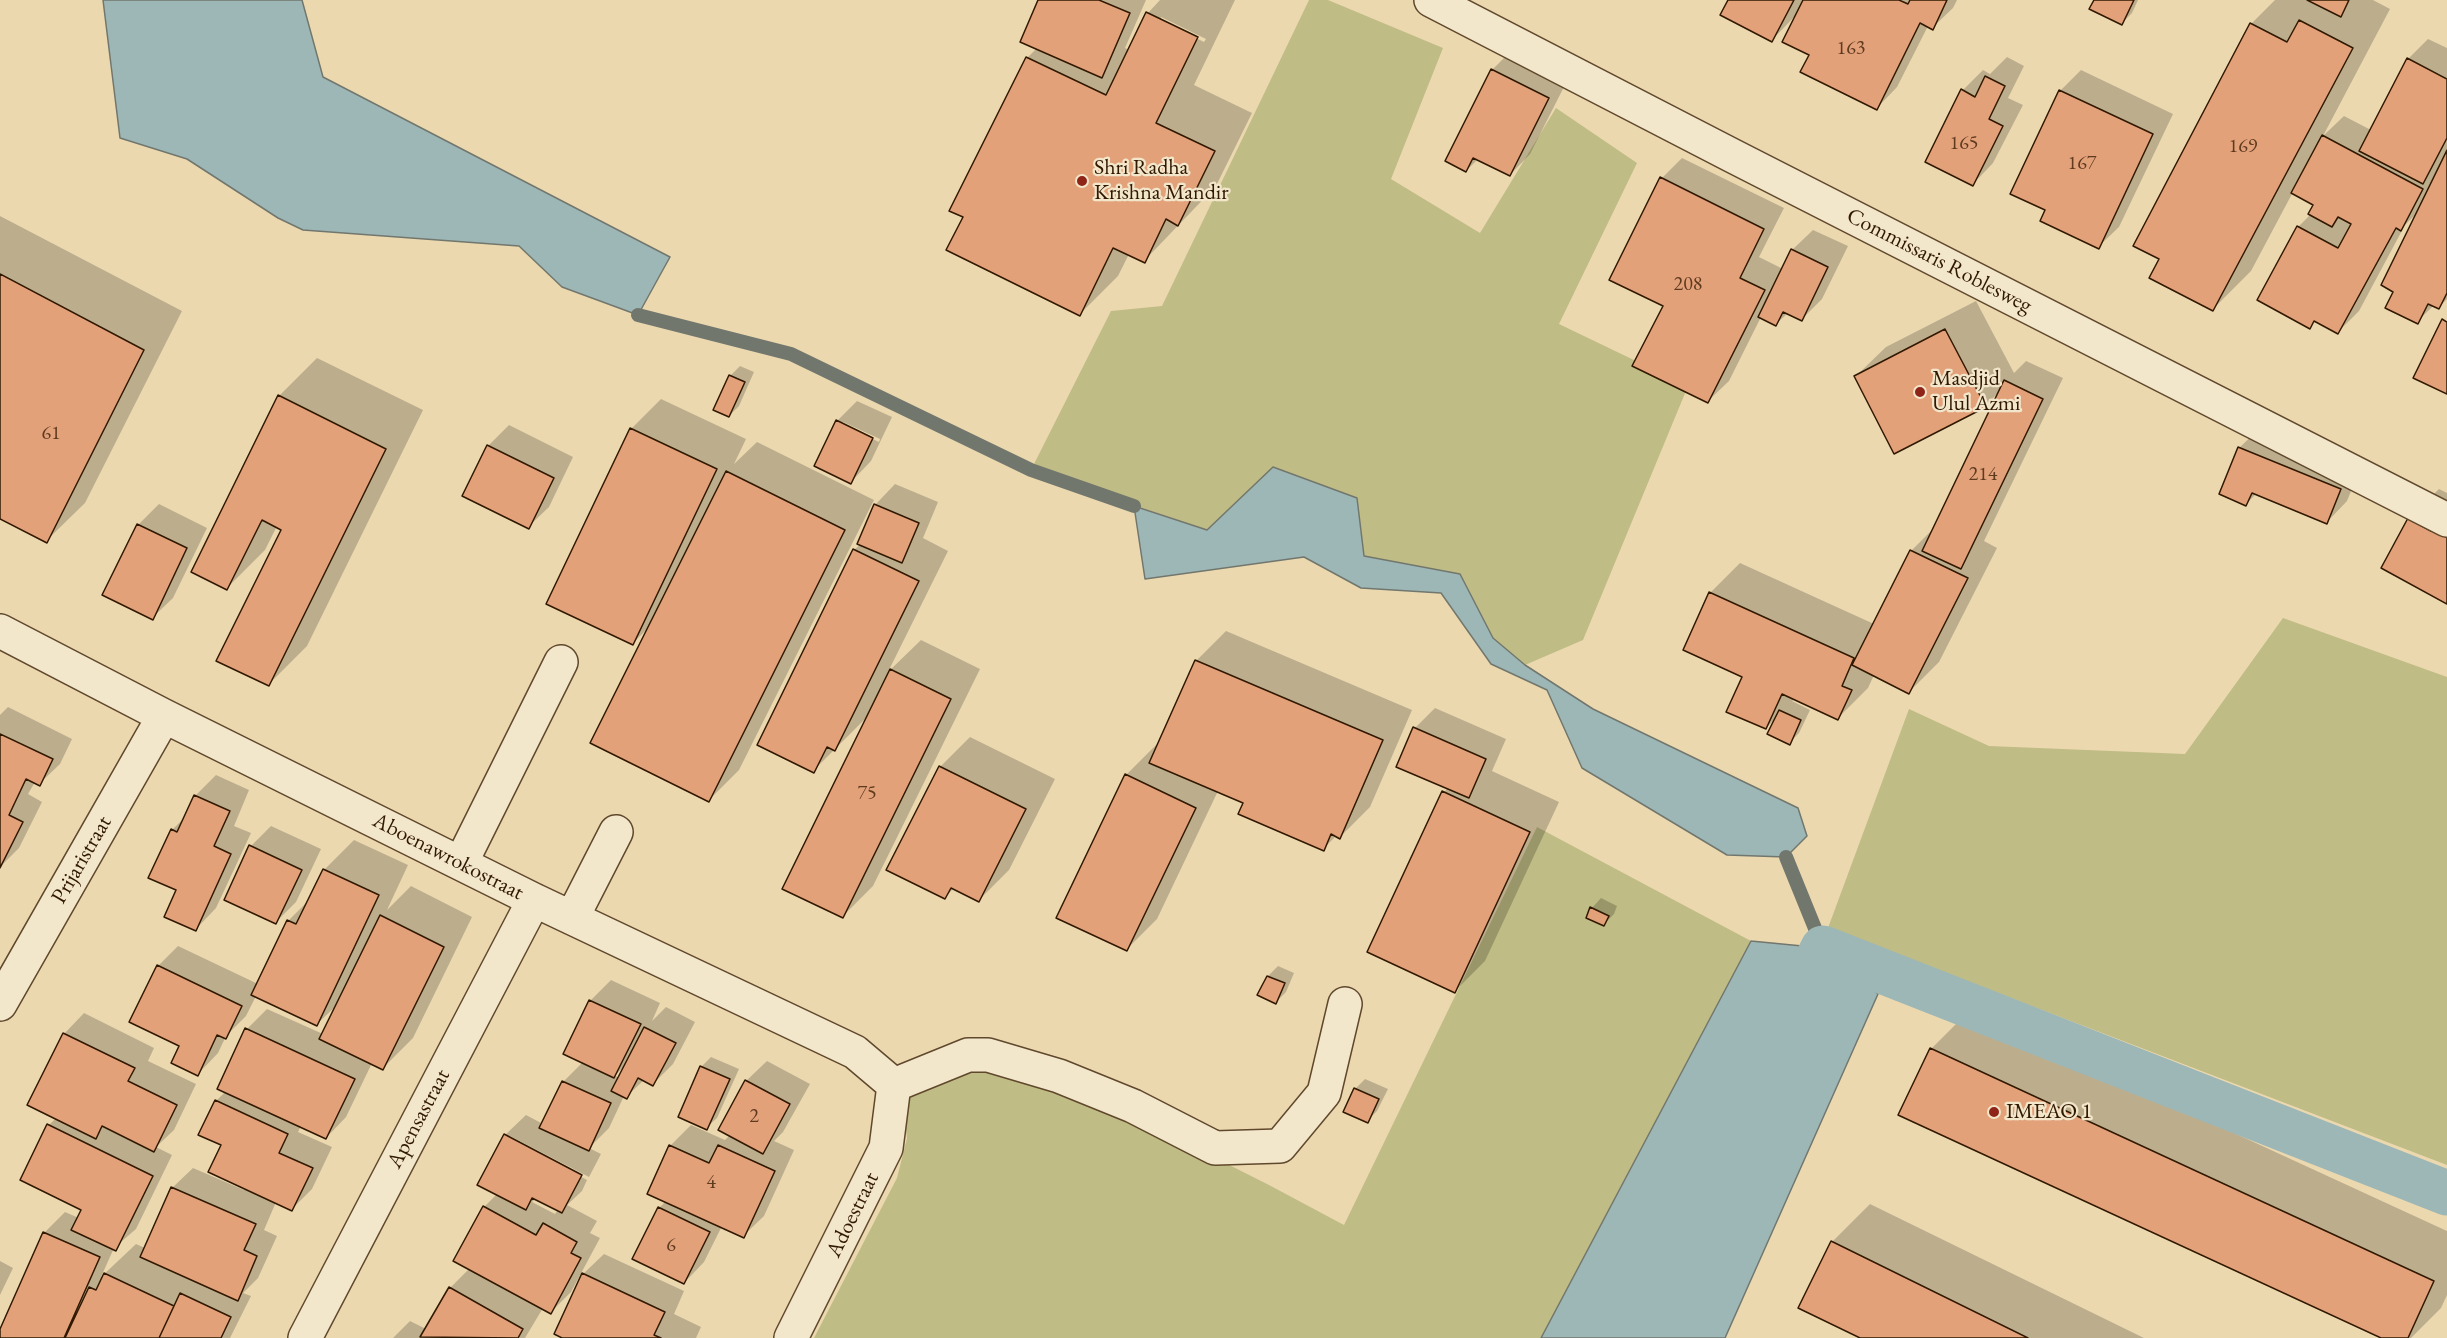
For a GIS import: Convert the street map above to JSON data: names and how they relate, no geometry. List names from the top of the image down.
{
  "streets": {
    "street": [
      "Commissaris Roblesweg",
      "Aboenawrokostraat",
      "Prijaristraat",
      "Apensastraat",
      "Adoestraat"
    ]
  },
  "crossings": [
    ["Aboenawrokostraat", "Prijaristraat"],
    ["Aboenawrokostraat", "Apensastraat"],
    ["Aboenawrokostraat", "Adoestraat"]
  ],
  "places": ["Shri Radha Krishna Mandir", "Masdjid Ulul Azmi", "IMEAO 1"],
  "house_numbers": [
    "163",
    "165",
    "169",
    "167",
    "208",
    "61",
    "214",
    "75",
    "2",
    "4",
    "6"
  ]
}
